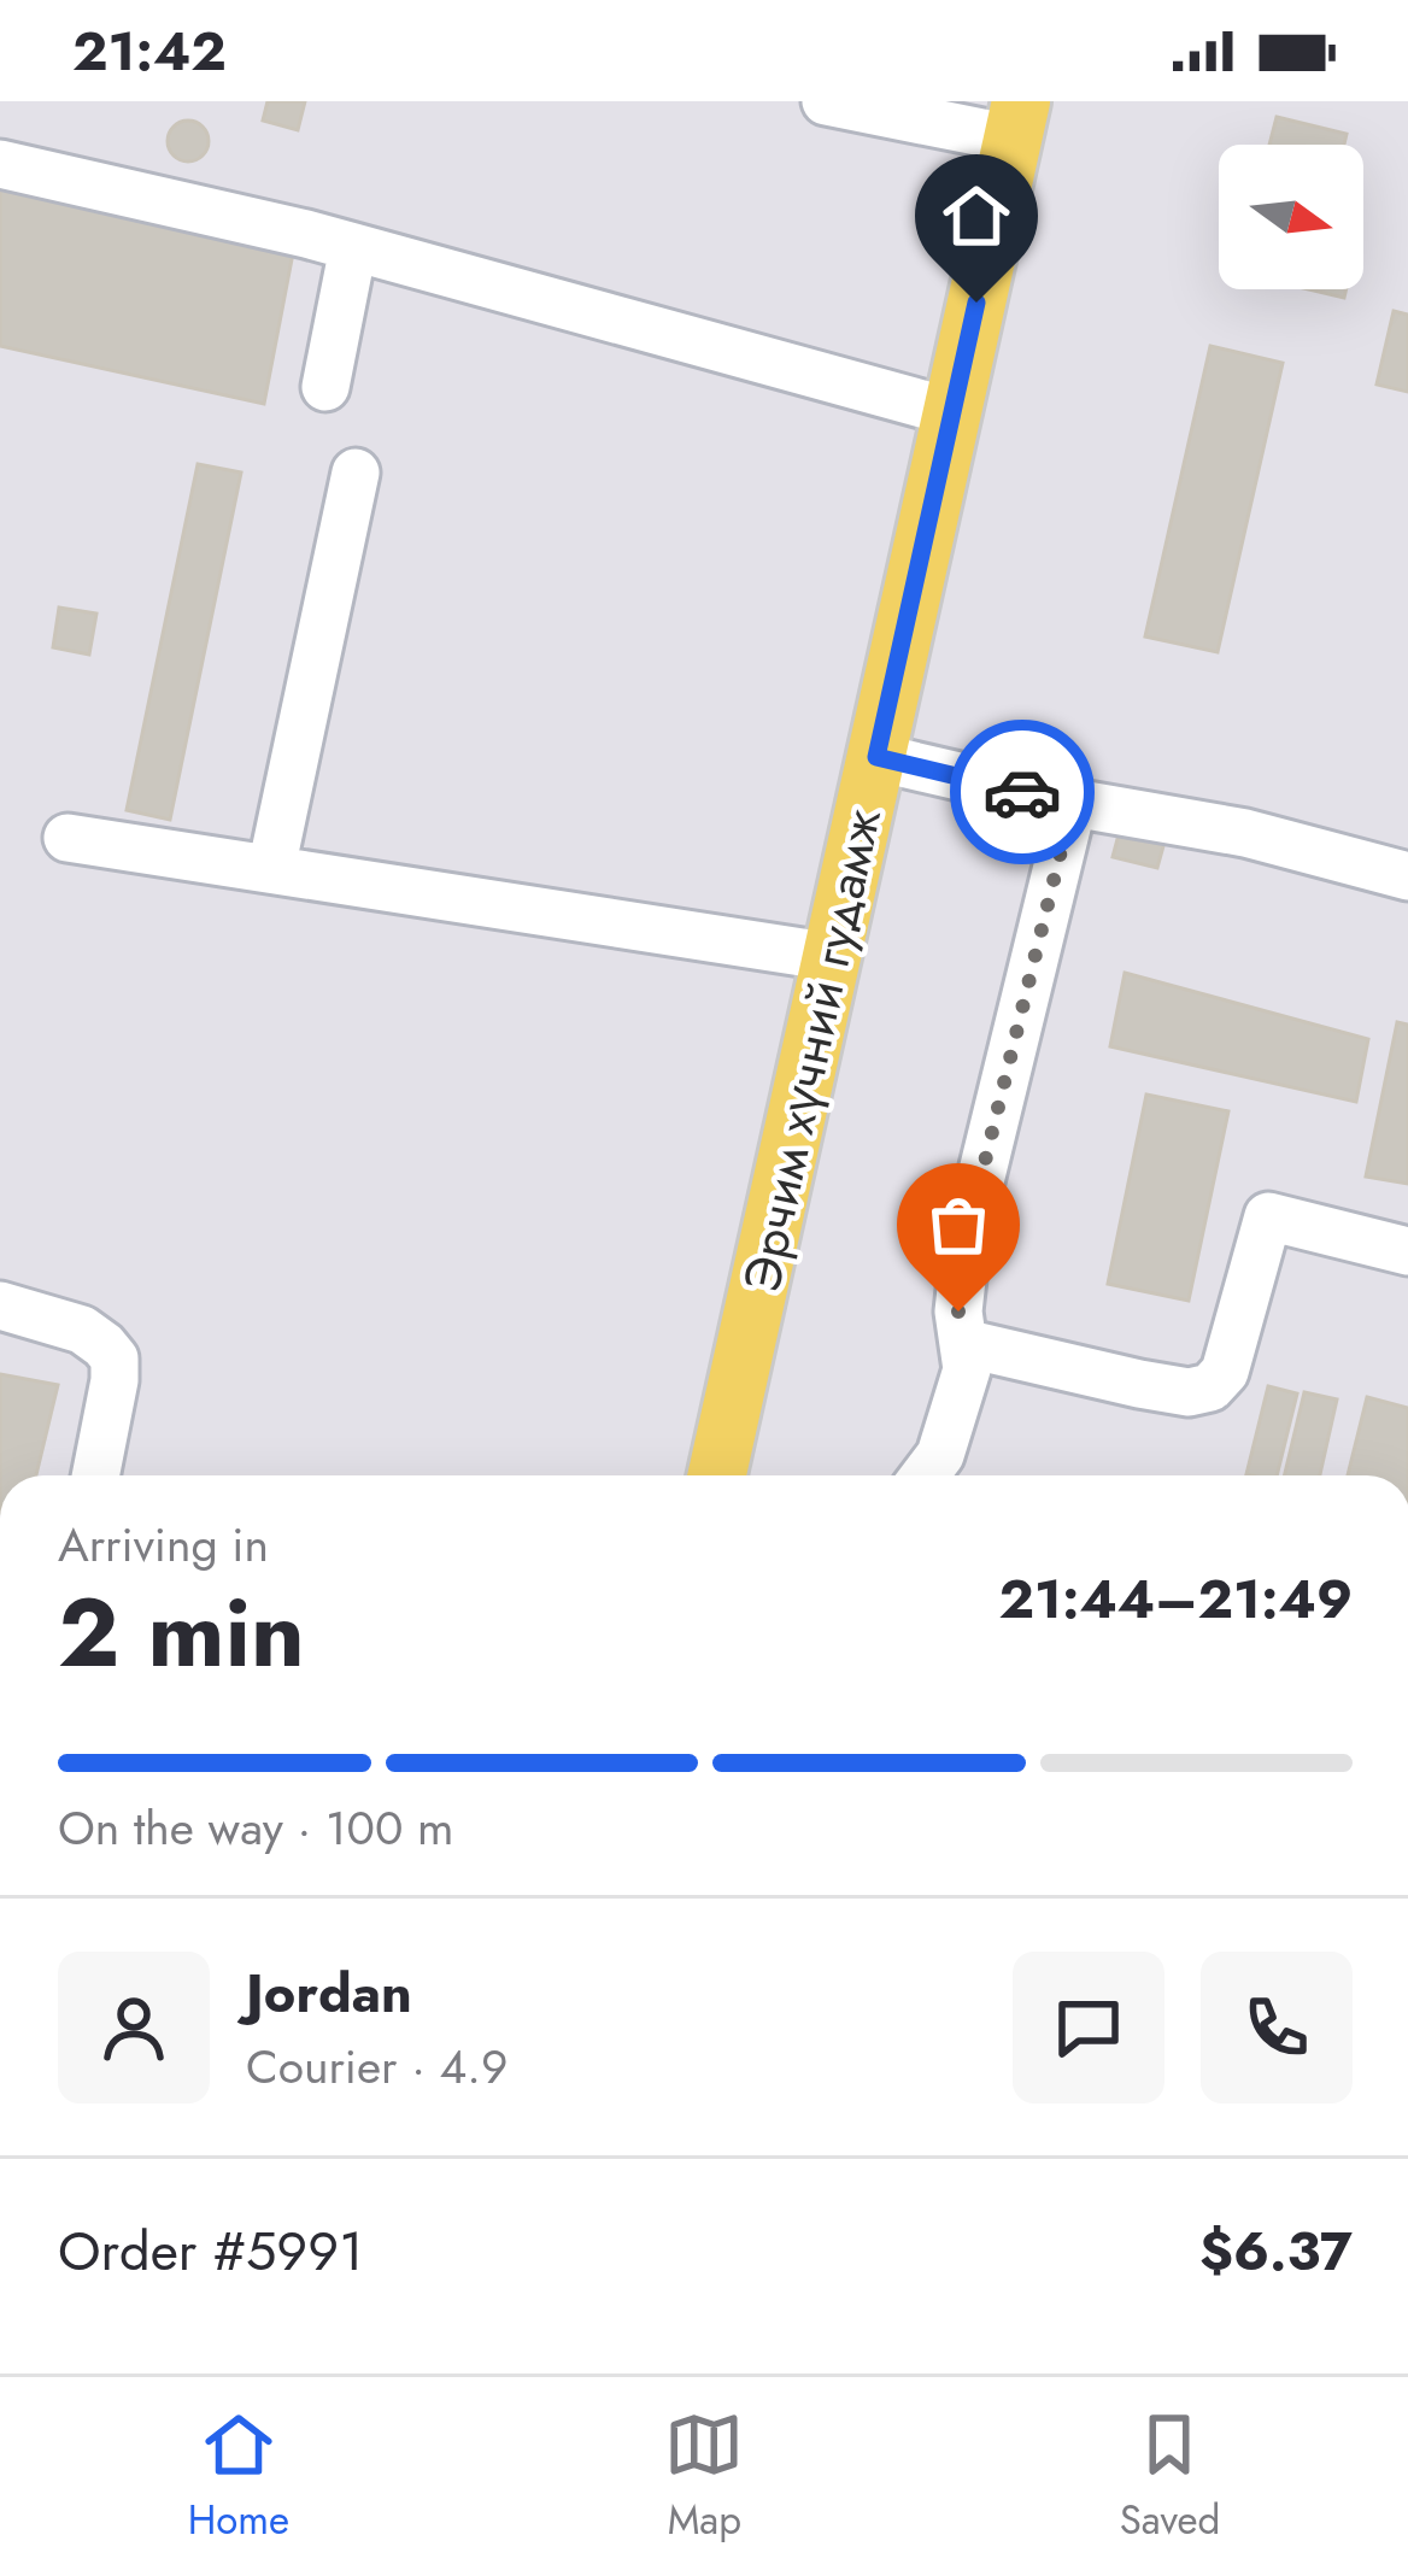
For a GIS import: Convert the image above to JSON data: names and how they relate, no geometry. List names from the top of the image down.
{
  "streets": {
    "main road": ["Эрчим хүчний гудамж"]
  },
  "north": "right",
  "page": {
    "status": "21:42",
    "heading": ["2 min", "Arriving in", "21:44–21:49"],
    "panel": [
      "Jordan",
      "Courier · 4.9",
      "Order #5991",
      "$6.37"
    ],
    "bar": "On the way · 100 m",
    "tabs": ["Home", "Map", "Saved"]
  }
}
